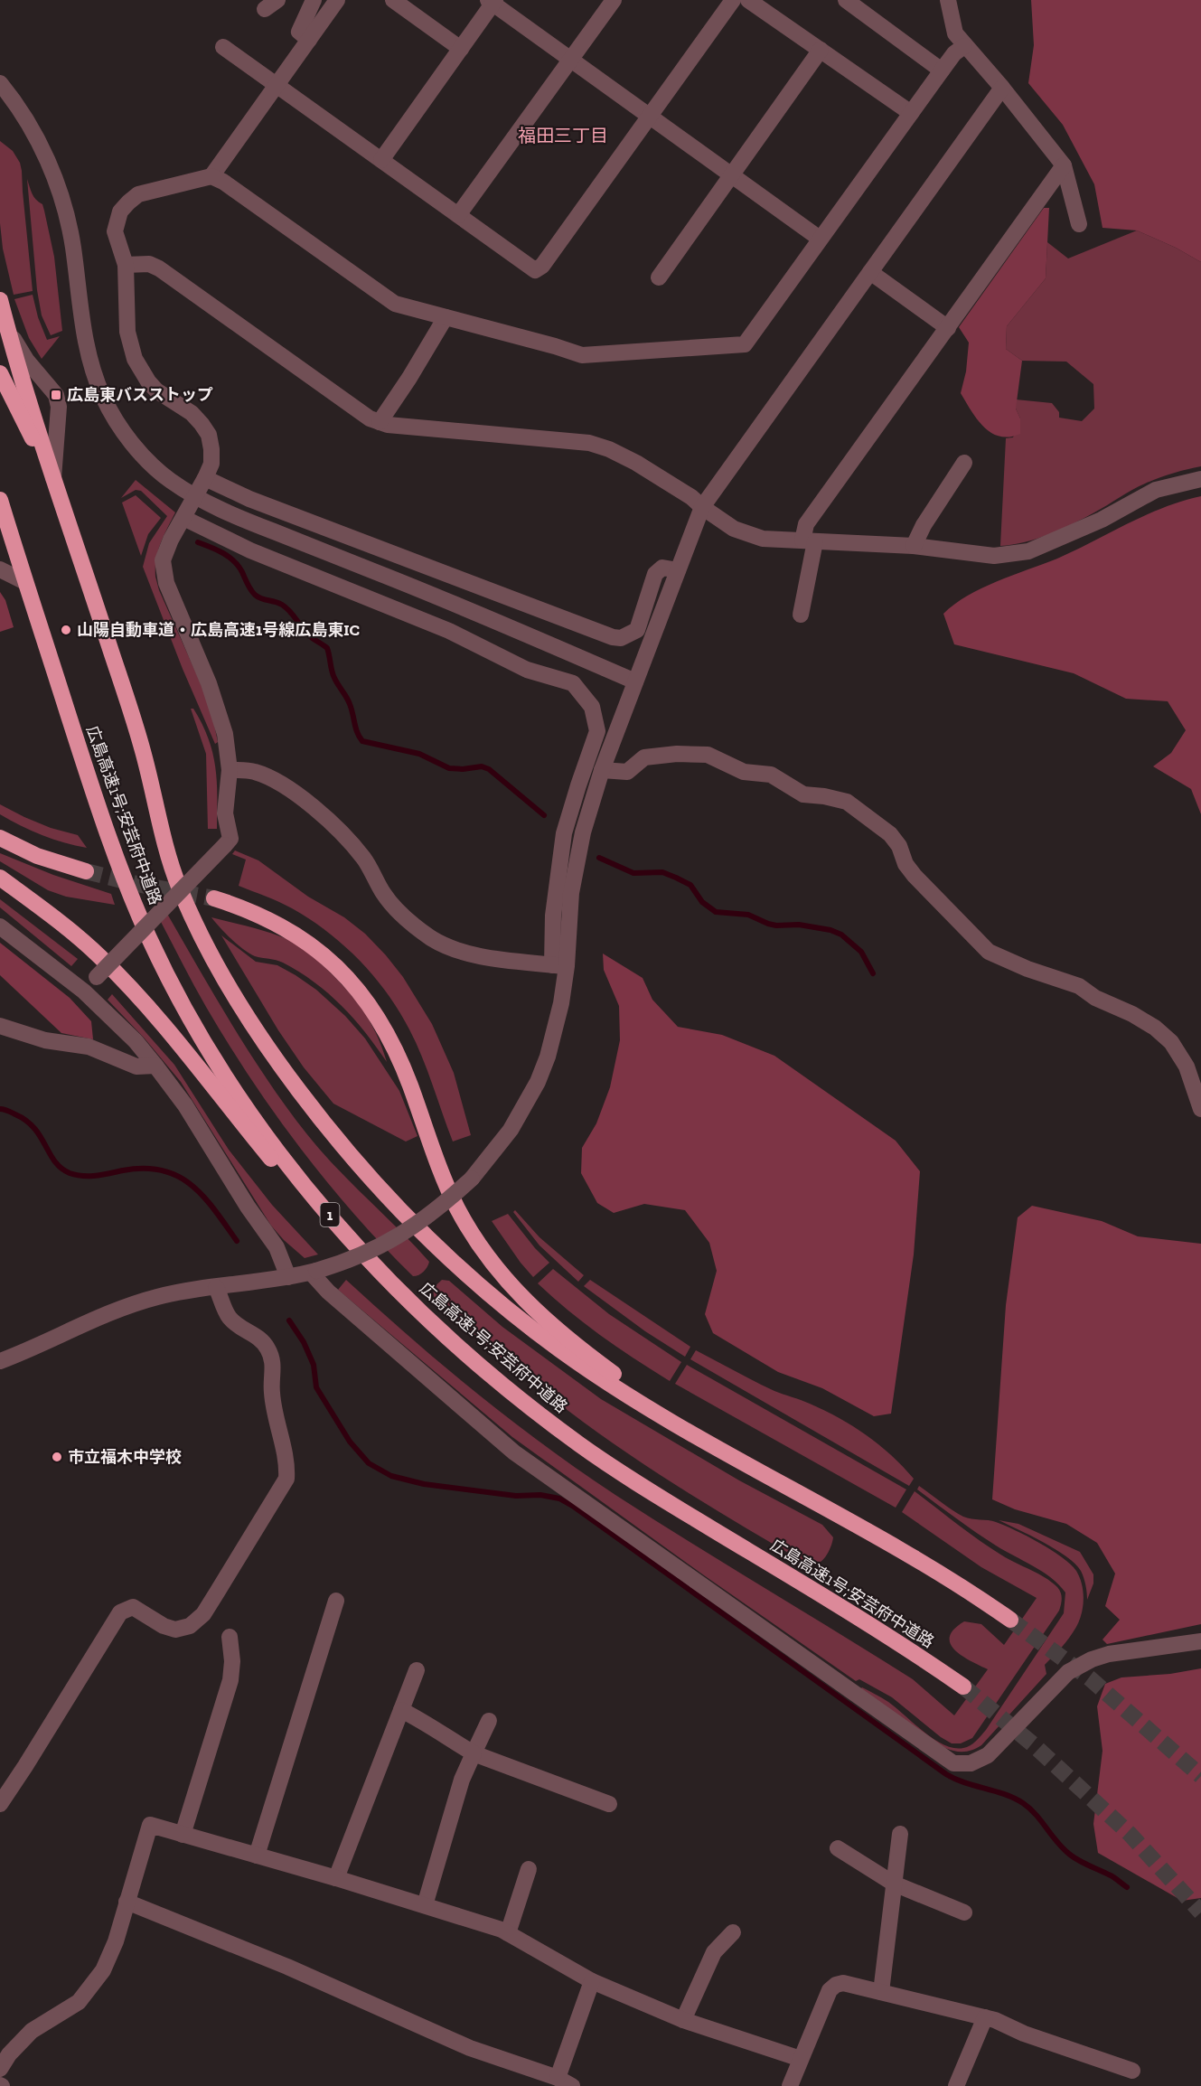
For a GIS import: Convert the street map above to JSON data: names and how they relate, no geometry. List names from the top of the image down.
{
  "streets": {
    "highway": ["広島高速1号;安芸府中道路", "1"]
  },
  "districts": ["福田三丁目"],
  "places": {
    "transit": ["広島東バスストップ"],
    "other": ["山陽自動車道・広島高速1号線広島東IC", "市立福木中学校"]
  }
}
